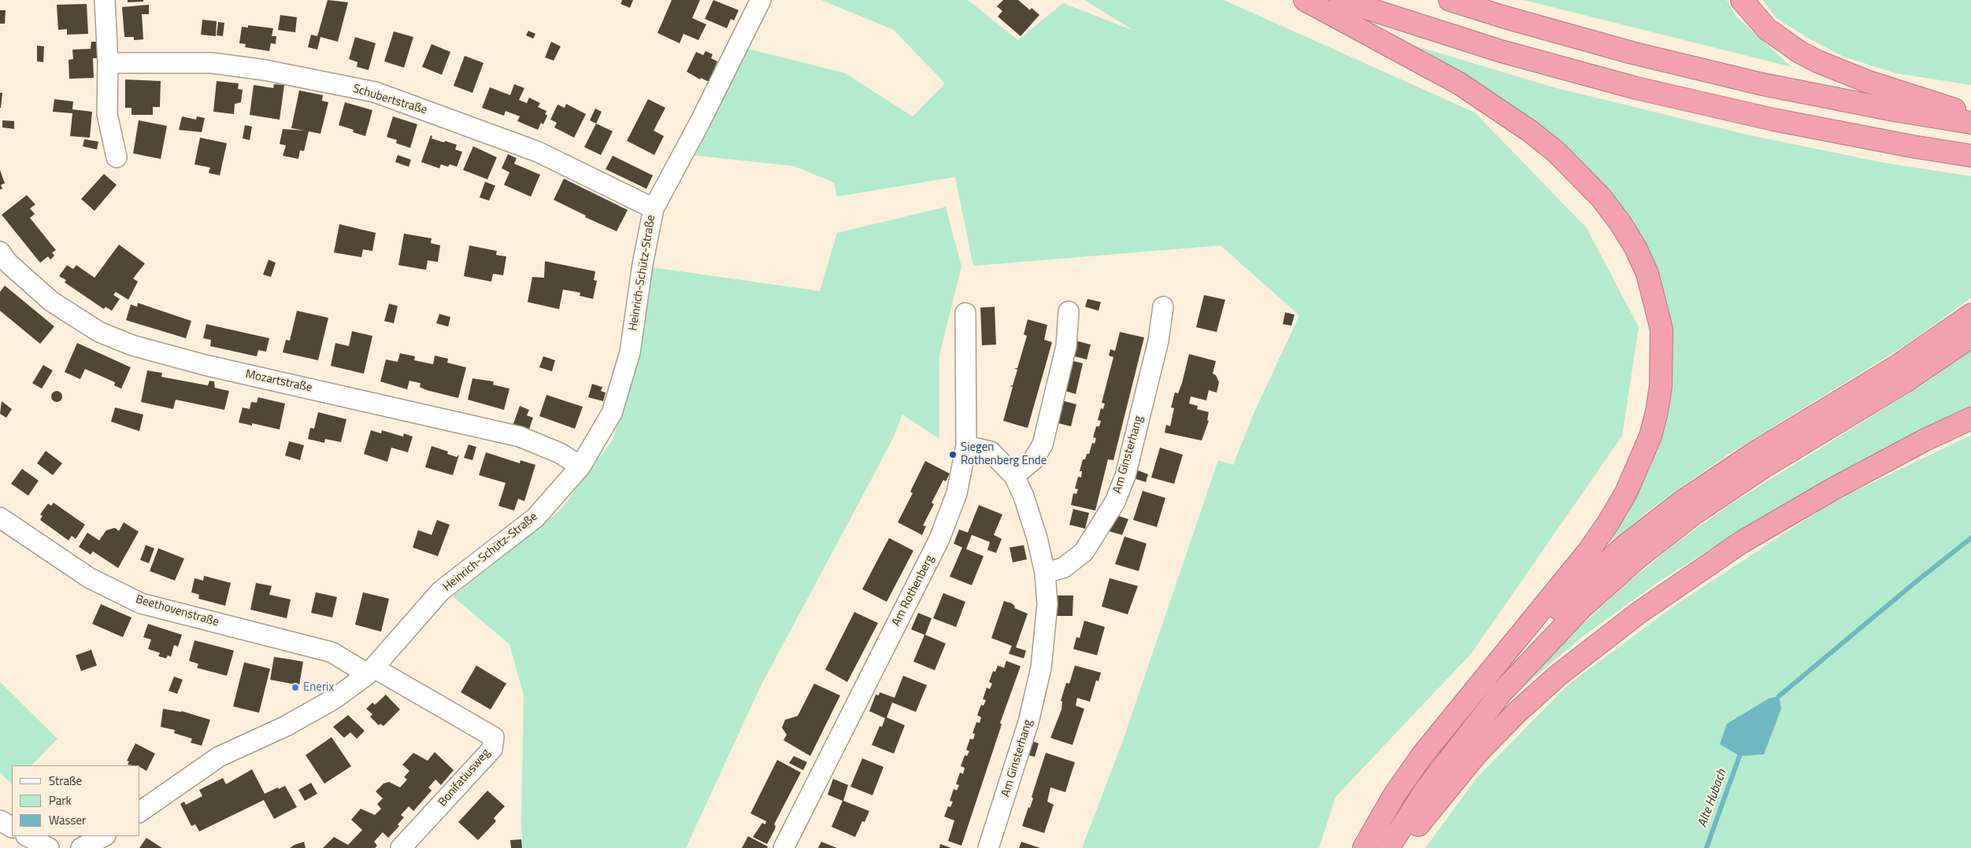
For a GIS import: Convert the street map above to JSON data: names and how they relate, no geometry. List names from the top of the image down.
{
  "streets": {
    "street": [
      "Schubertstraße",
      "Heinrich-Schütz-Straße",
      "Mozartstraße",
      "Am Ginsterhang",
      "Am Rothenberg",
      "Beethovenstraße",
      "Bonifatiusweg"
    ]
  },
  "crossings": [
    ["Schubertstraße", "Heinrich-Schütz-Straße"],
    ["Heinrich-Schütz-Straße", "Mozartstraße"],
    ["Heinrich-Schütz-Straße", "Beethovenstraße"],
    ["Heinrich-Schütz-Straße", "Bonifatiusweg"],
    ["Am Ginsterhang", "Am Rothenberg"],
    ["Beethovenstraße", "Bonifatiusweg"]
  ],
  "water": ["Alte Hubach"],
  "places": ["Siegen Rothenberg Ende", "Enerix"],
  "legend": ["Straße", "Park", "Wasser"]
}
